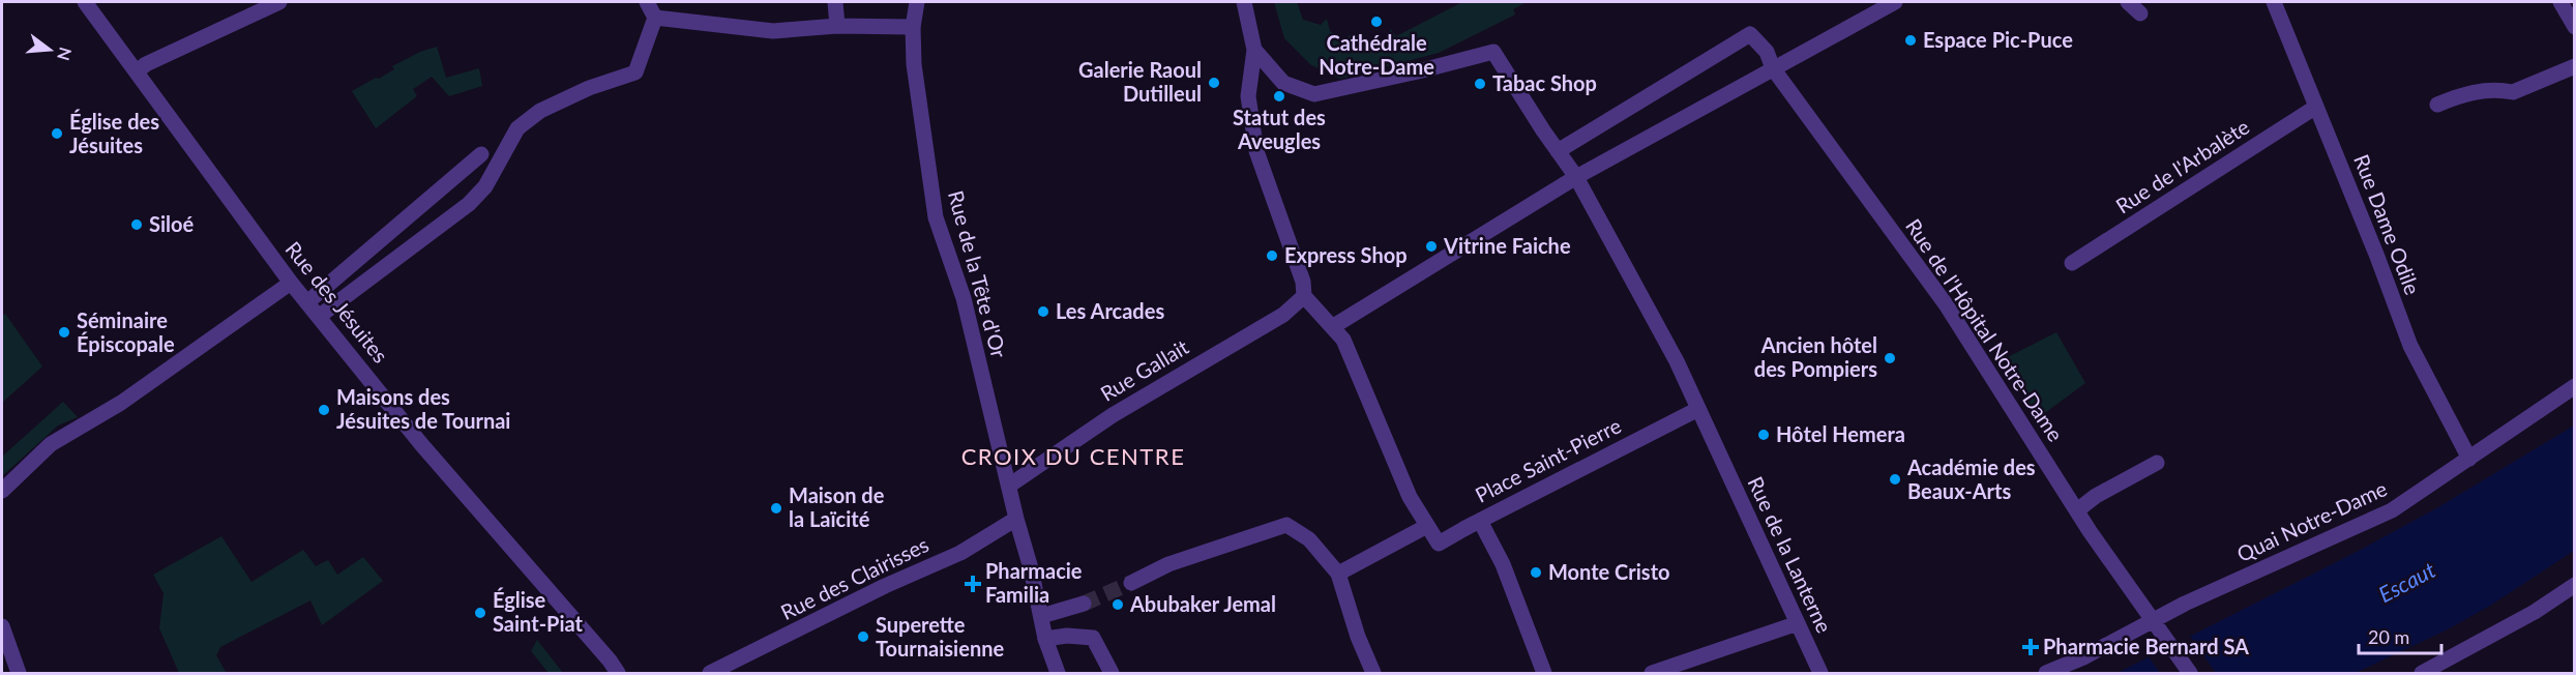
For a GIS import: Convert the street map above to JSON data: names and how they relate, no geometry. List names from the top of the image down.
{
  "streets": {
    "street": [
      "Rue de l'Arbalète",
      "Rue Dame Odile",
      "Rue de la Tête d'Or",
      "Rue des Jésuites",
      "Rue de l'Hôpital Notre-Dame",
      "Rue Gallait",
      "Place Saint-Pierre",
      "Quai Notre-Dame",
      "Rue de la Lanterne",
      "Rue des Clairisses"
    ]
  },
  "crossings": [
    ["Rue de l'Arbalète", "Rue Dame Odile"],
    ["Rue Dame Odile", "Quai Notre-Dame"],
    ["Rue de la Tête d'Or", "Rue Gallait"],
    ["Rue de la Tête d'Or", "Rue des Clairisses"],
    ["Rue de l'Hôpital Notre-Dame", "Quai Notre-Dame"],
    ["Rue Gallait", "Place Saint-Pierre"],
    ["Place Saint-Pierre", "Rue de la Lanterne"]
  ],
  "districts": ["CROIX DU CENTRE"],
  "water": ["Escaut"],
  "places": {
    "other": [
      "Cathédrale Notre-Dame",
      "Espace Pic-Puce",
      "Galerie Raoul Dutilleul",
      "Tabac Shop",
      "Statut des Aveugles",
      "Église des Jésuites",
      "Siloé",
      "Vitrine Faiche",
      "Express Shop",
      "Les Arcades",
      "Séminaire Épiscopale",
      "Ancien hôtel des Pompiers",
      "Maisons des Jésuites de Tournai",
      "Hôtel Hemera",
      "Académie des Beaux-Arts",
      "Maison de la Laïcité",
      "Monte Cristo",
      "Abubaker Jemal",
      "Église Saint-Piat",
      "Superette Tournaisienne"
    ],
    "health": ["Pharmacie Familia", "Pharmacie Bernard SA"]
  },
  "scale_bar": "20 m",
  "north": "right"
}
